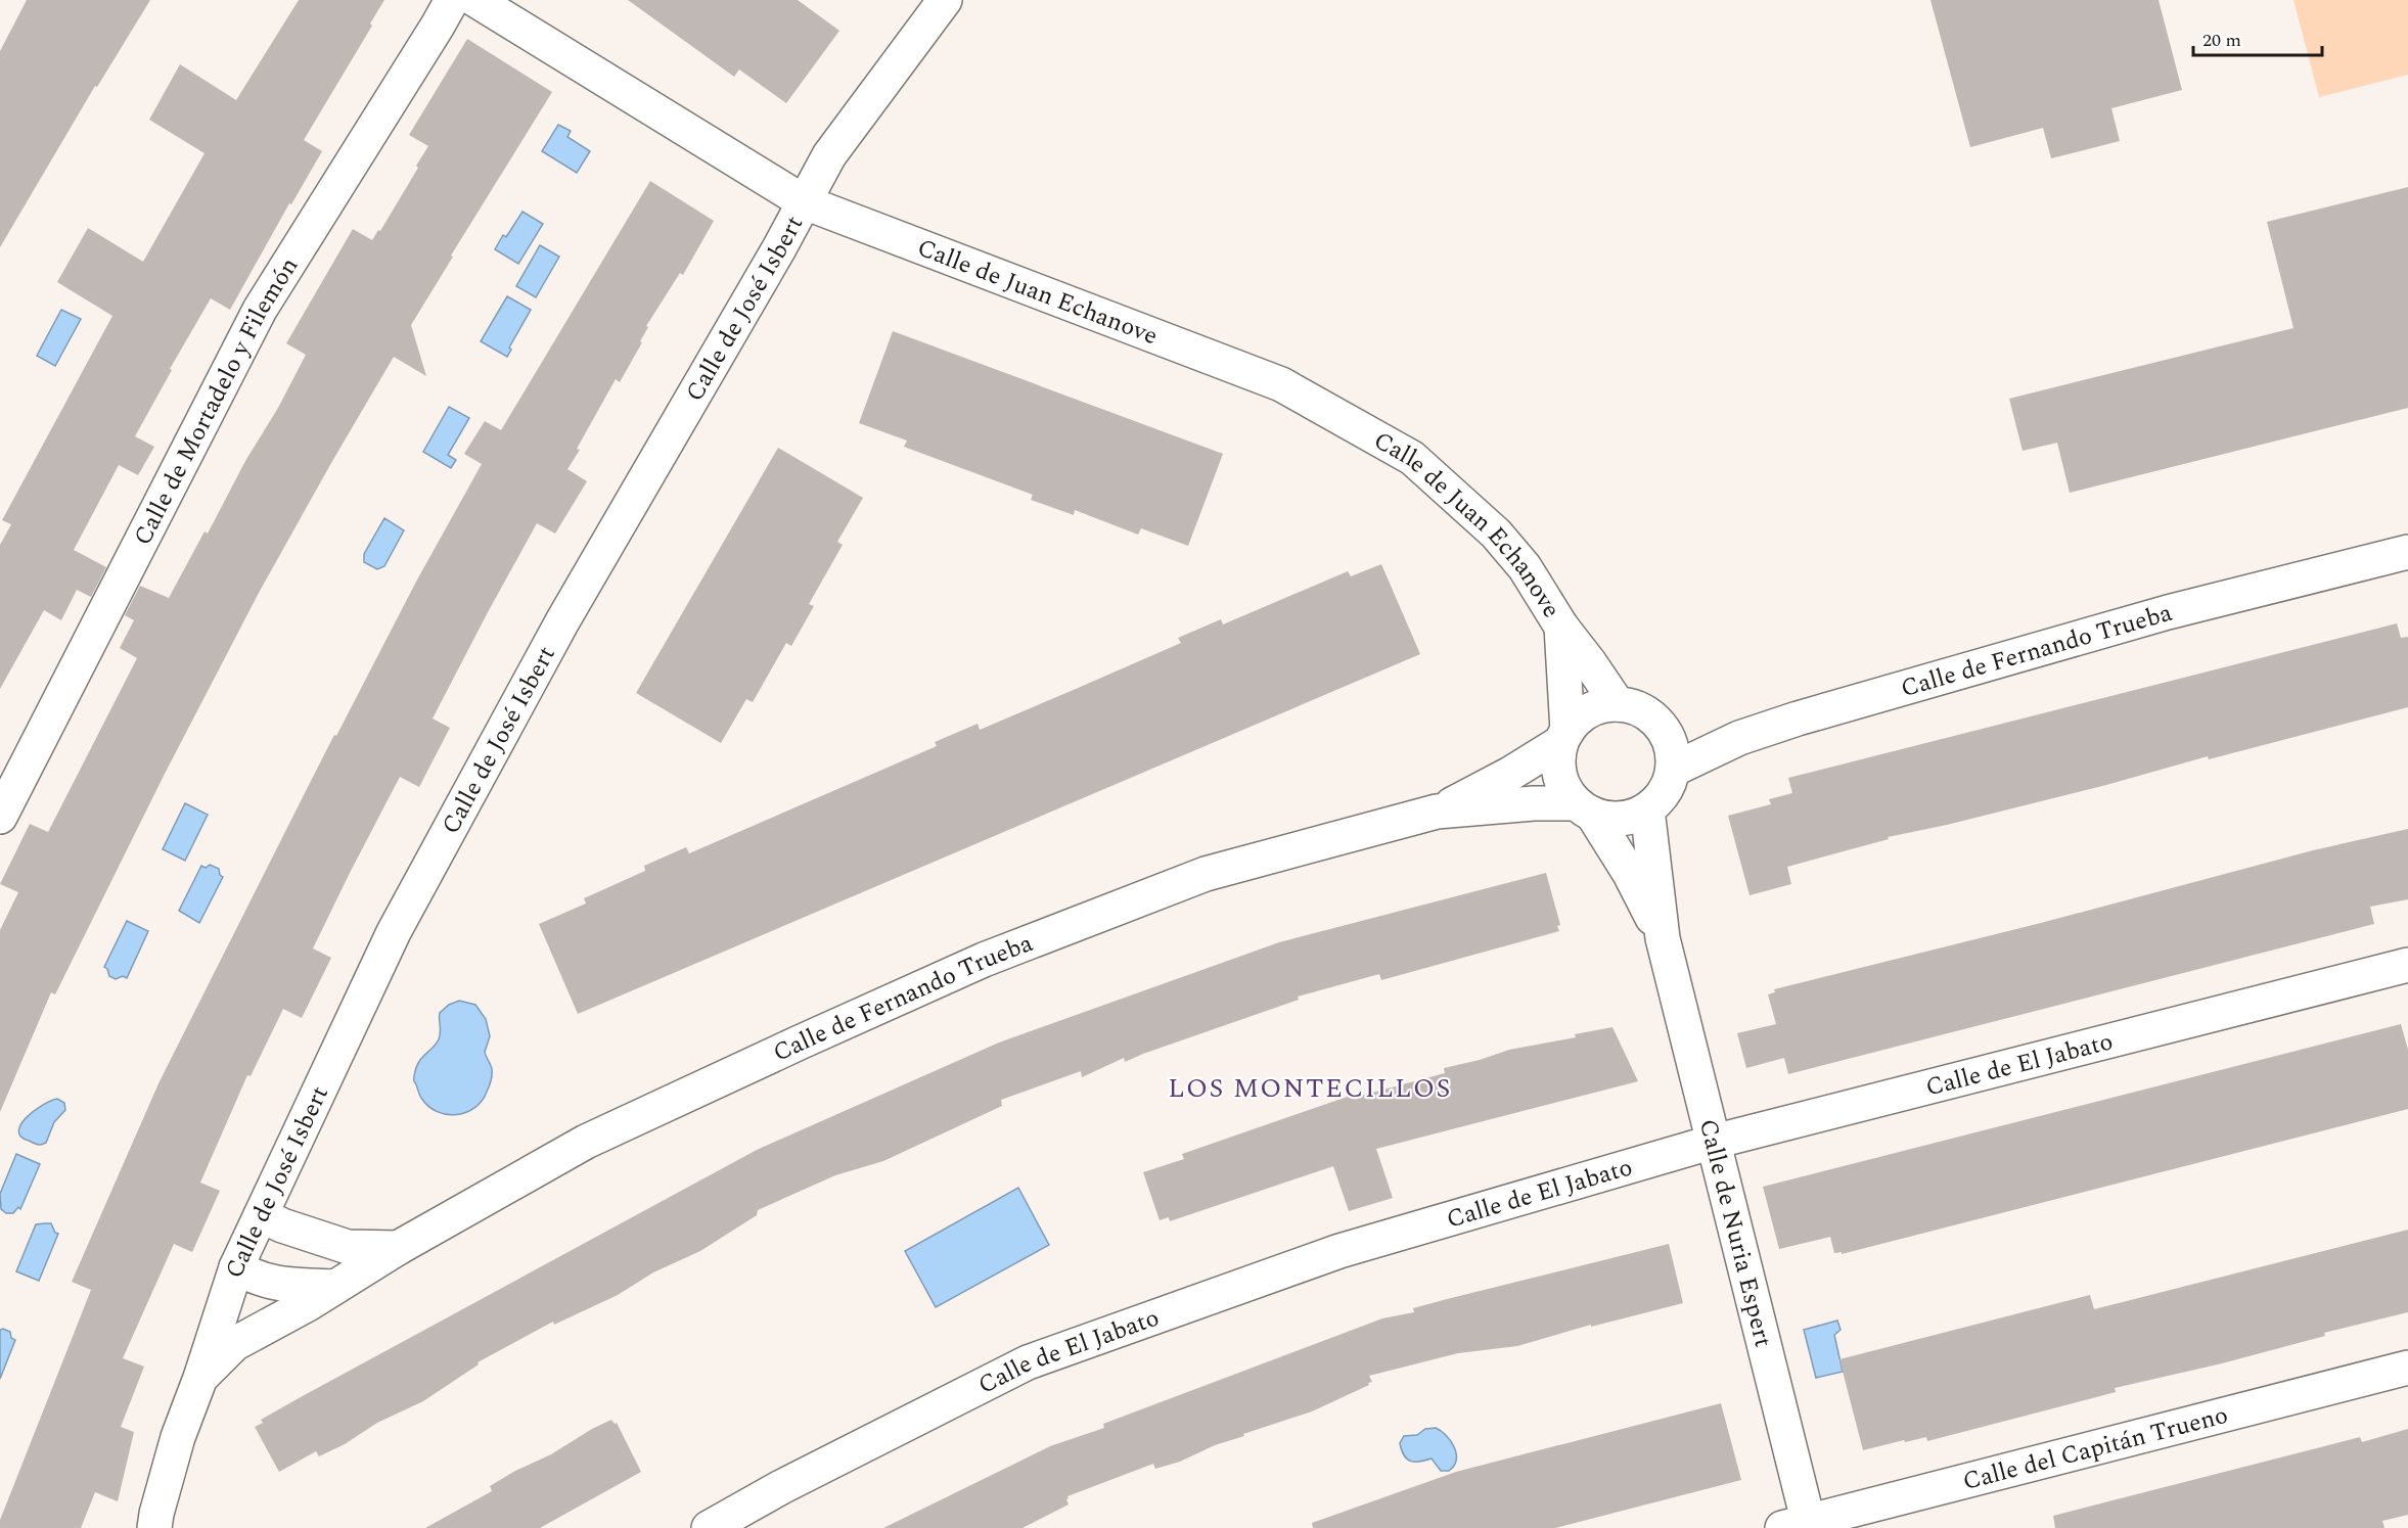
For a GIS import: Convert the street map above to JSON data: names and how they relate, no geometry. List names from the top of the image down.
{
  "streets": {
    "street": [
      "Calle de Juan Echanove",
      "Calle de José Isbert",
      "Calle de Mortadelo y Filemón",
      "Calle de Fernando Trueba",
      "Calle de El Jabato",
      "Calle de Nuria Espert",
      "Calle del Capitán Trueno"
    ]
  },
  "crossings": [
    ["Calle de Juan Echanove", "Calle de José Isbert"],
    ["Calle de Juan Echanove", "Calle de Fernando Trueba"],
    ["Calle de Juan Echanove", "Calle de Nuria Espert"],
    ["Calle de José Isbert", "Calle de Fernando Trueba"],
    ["Calle de Fernando Trueba", "Calle de Nuria Espert"],
    ["Calle de El Jabato", "Calle de Nuria Espert"],
    ["Calle de Nuria Espert", "Calle del Capitán Trueno"]
  ],
  "districts": ["LOS MONTECILLOS"],
  "scale_bar": "20 m"
}
